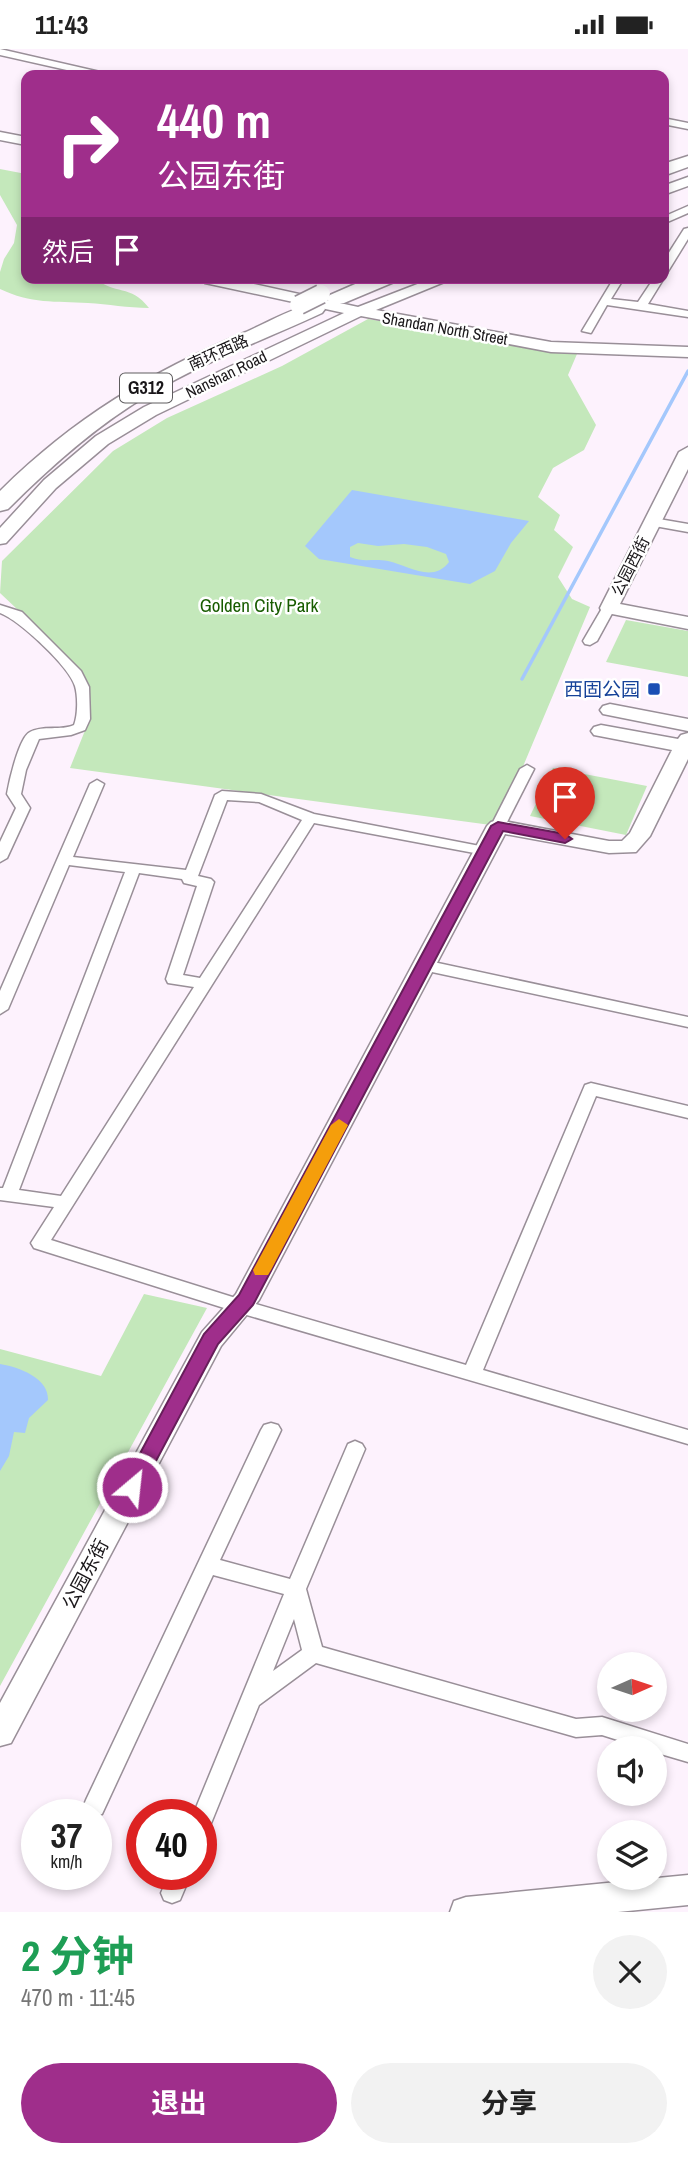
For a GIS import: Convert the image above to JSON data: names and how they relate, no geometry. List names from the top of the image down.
{
  "streets": {
    "highway": ["南环西路", "G312"],
    "street": [
      "Shandan North Street",
      "Nanshan Road",
      "公园西街",
      "公园东街"
    ]
  },
  "crossings": [
    ["Shandan North Street", "Nanshan Road"]
  ],
  "parks": ["Golden City Park"],
  "places": {
    "transit": ["西固公园"]
  },
  "north": "right",
  "page": {
    "status": "11:43",
    "turn": ["440 m", "公园东街"],
    "then": "然后",
    "speed": "37 km/h",
    "limit": "40",
    "heading": ["2 分钟", "470 m · 11:45"],
    "buttons": ["退出", "分享"]
  }
}
